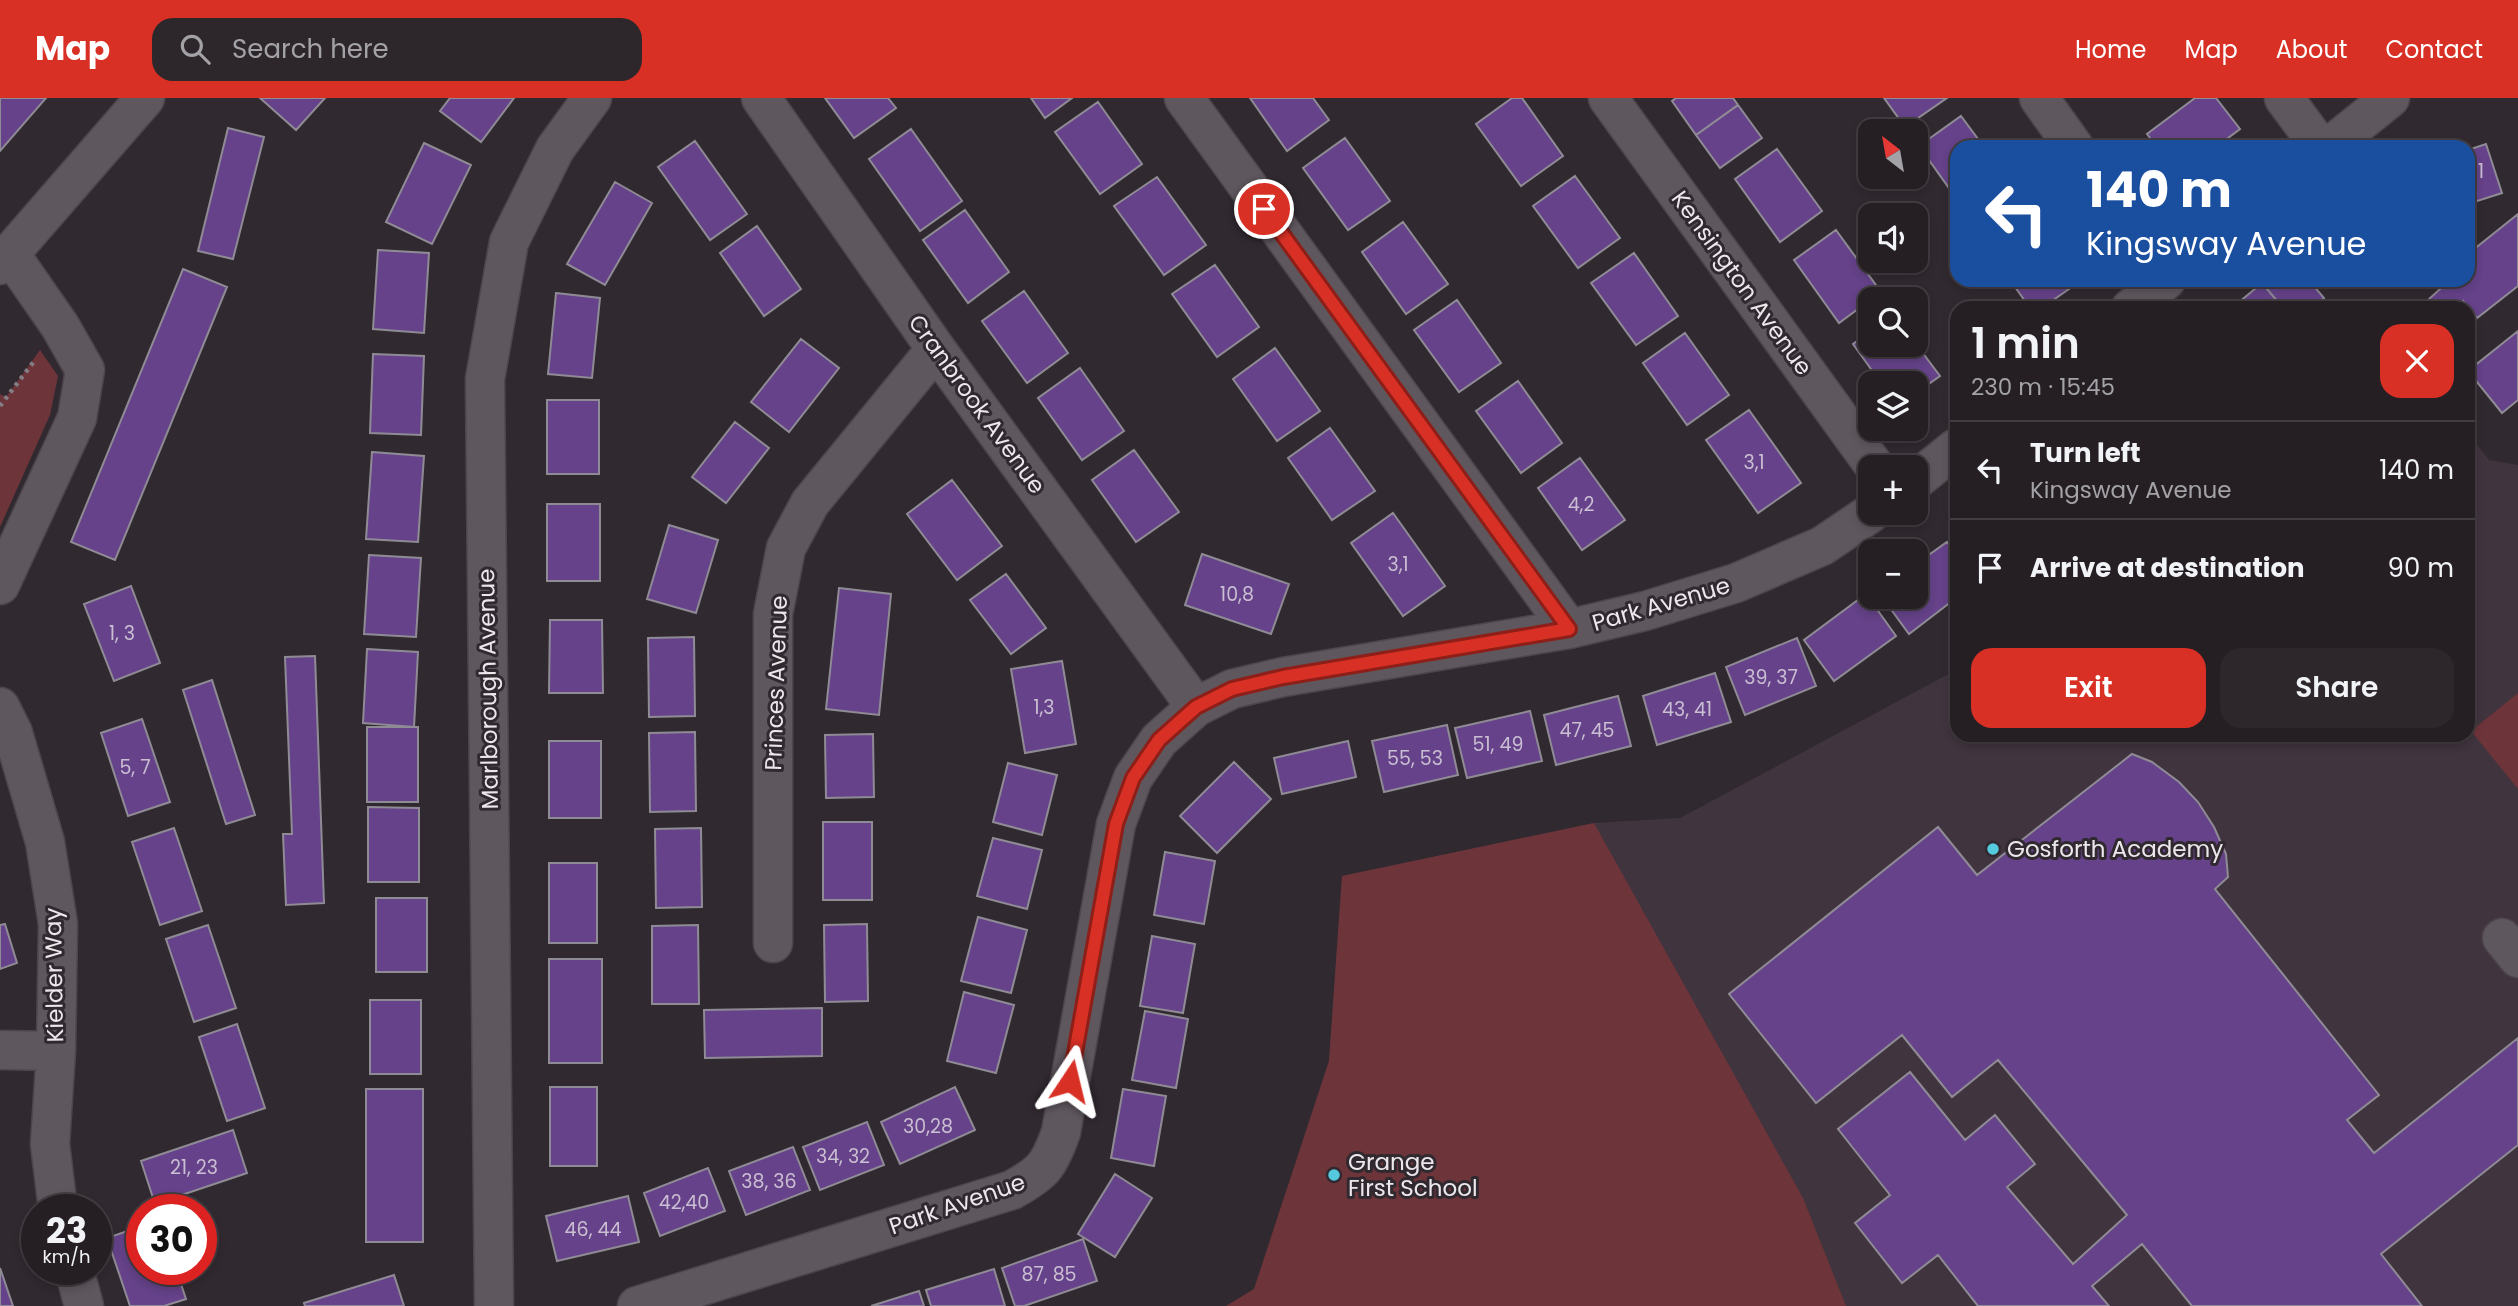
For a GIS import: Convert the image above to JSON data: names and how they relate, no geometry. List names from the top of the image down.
{
  "streets": {
    "street": [
      "Kensington Avenue",
      "Cranbrook Avenue",
      "Park Avenue",
      "Princes Avenue",
      "Marlborough Avenue",
      "Kielder Way"
    ]
  },
  "crossings": [
    ["Cranbrook Avenue", "Park Avenue"],
    ["Cranbrook Avenue", "Princes Avenue"]
  ],
  "places": ["Gosforth Academy", "Grange First School"],
  "house_numbers": [
    "1",
    "3,1",
    "4,2",
    "3,1",
    "10,8",
    "1, 3",
    "39, 37",
    "1,3",
    "43, 41",
    "47, 45",
    "51, 49",
    "55, 53",
    "5, 7",
    "30,28",
    "34, 32",
    "21, 23",
    "38, 36",
    "42,40",
    "46, 44",
    "87, 85"
  ],
  "north": "top left",
  "page": {
    "header": "Map",
    "search": "Search here",
    "nav": [
      "Home",
      "Map",
      "About",
      "Contact"
    ],
    "map_buttons": ["+", "−"],
    "turn": ["140 m", "Kingsway Avenue"],
    "heading": ["1 min", "230 m · 15:45"],
    "list": [
      {
        "name": "Turn left",
        "note": "Kingsway Avenue",
        "value": "140 m"
      },
      {
        "name": "Arrive at destination",
        "value": "90 m"
      }
    ],
    "buttons": ["Exit", "Share"],
    "speed": "23 km/h",
    "limit": "30"
  }
}
